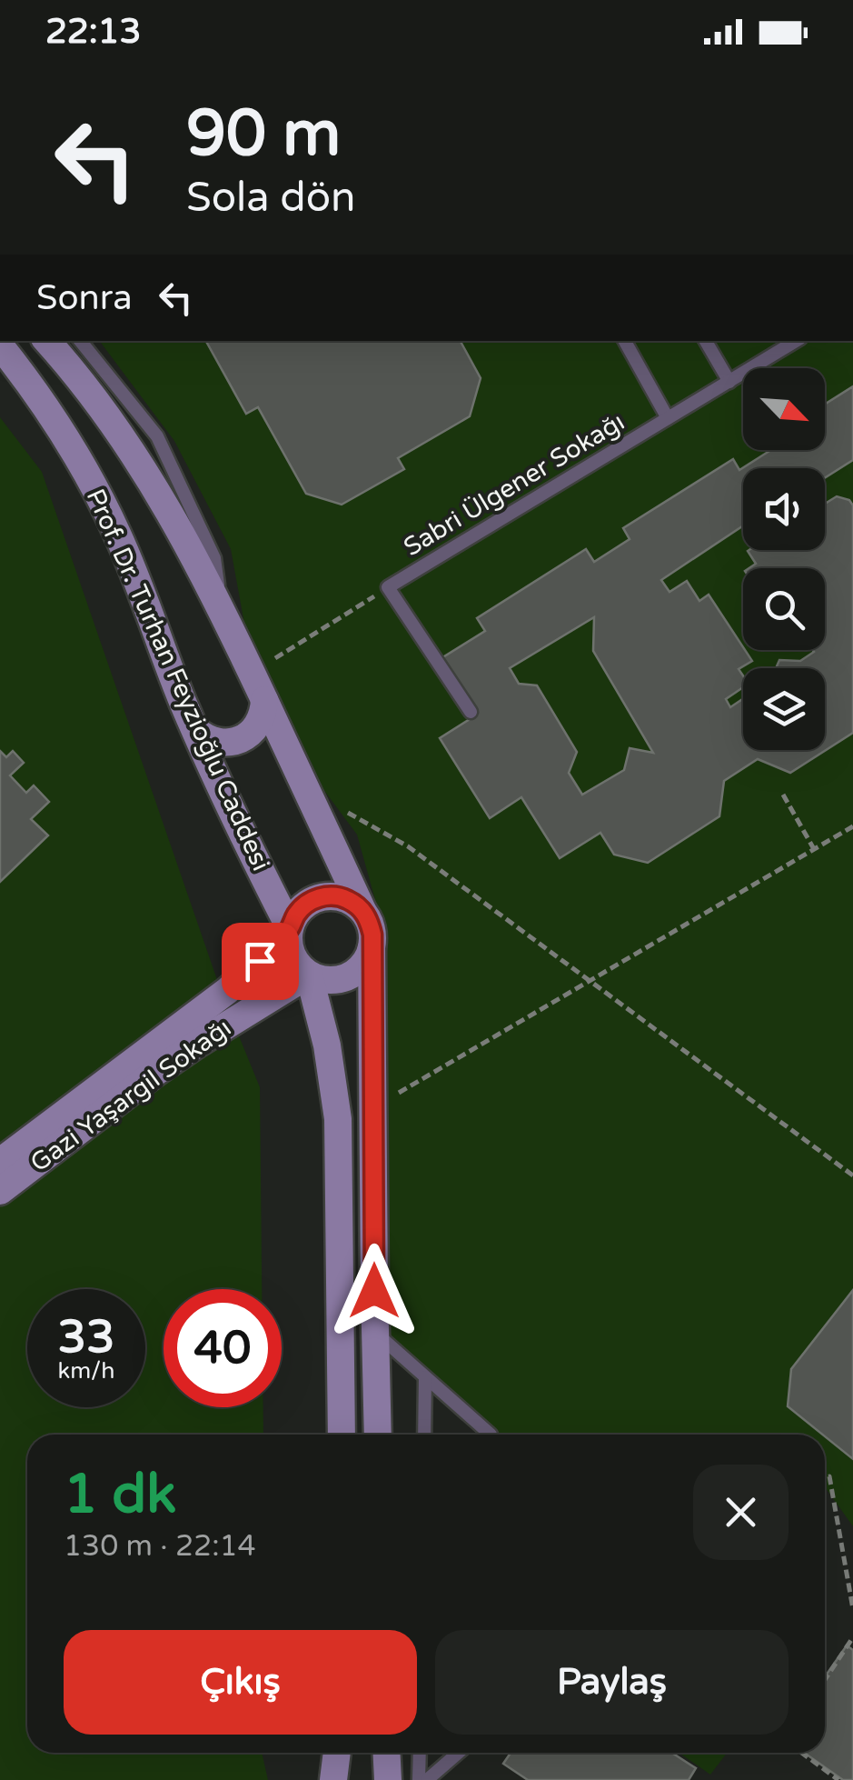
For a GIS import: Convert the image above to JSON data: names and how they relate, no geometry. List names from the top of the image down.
{
  "streets": {
    "street": ["Prof. Dr. Turhan Feyzioğlu Caddesi", "Gazi Yaşargil Sokağı"],
    "lane": ["Sabri Ülgener Sokağı"]
  },
  "crossings": [
    ["Prof. Dr. Turhan Feyzioğlu Caddesi", "Gazi Yaşargil Sokağı"]
  ],
  "north": "bottom right",
  "page": {
    "status": "22:13",
    "turn": ["90 m", "Sola dön"],
    "then": "Sonra",
    "speed": "33 km/h",
    "limit": "40",
    "heading": ["1 dk", "130 m · 22:14"],
    "buttons": ["Çıkış", "Paylaş"]
  }
}
